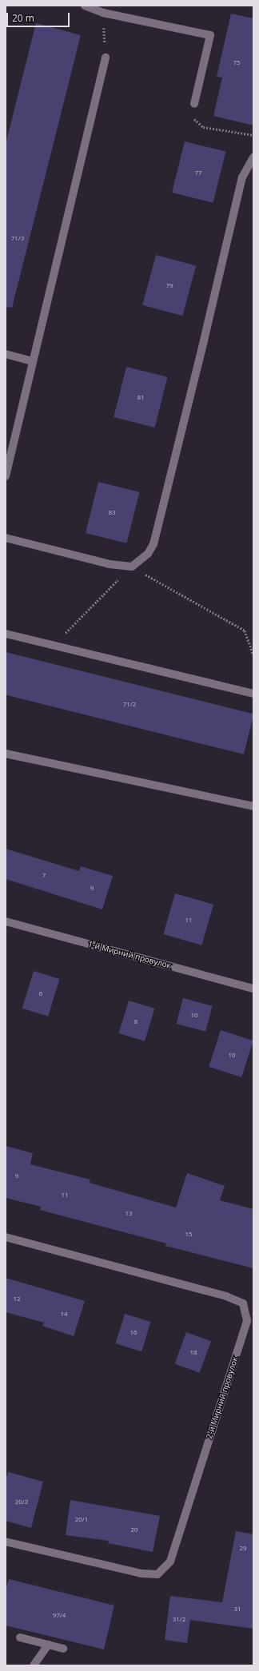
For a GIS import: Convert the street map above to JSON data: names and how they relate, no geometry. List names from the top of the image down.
{
  "streets": {
    "street": ["1-й Мирний провулок", "2-й Мирний провулок"]
  },
  "house_numbers": [
    "75",
    "77",
    "71/3",
    "79",
    "81",
    "83",
    "71/2",
    "7",
    "9",
    "11",
    "6",
    "10",
    "8",
    "10",
    "9",
    "11",
    "13",
    "15",
    "12",
    "14",
    "16",
    "18",
    "20/2",
    "20/1",
    "20",
    "29",
    "31",
    "97/4",
    "31/2"
  ],
  "scale_bar": "20 m"
}
